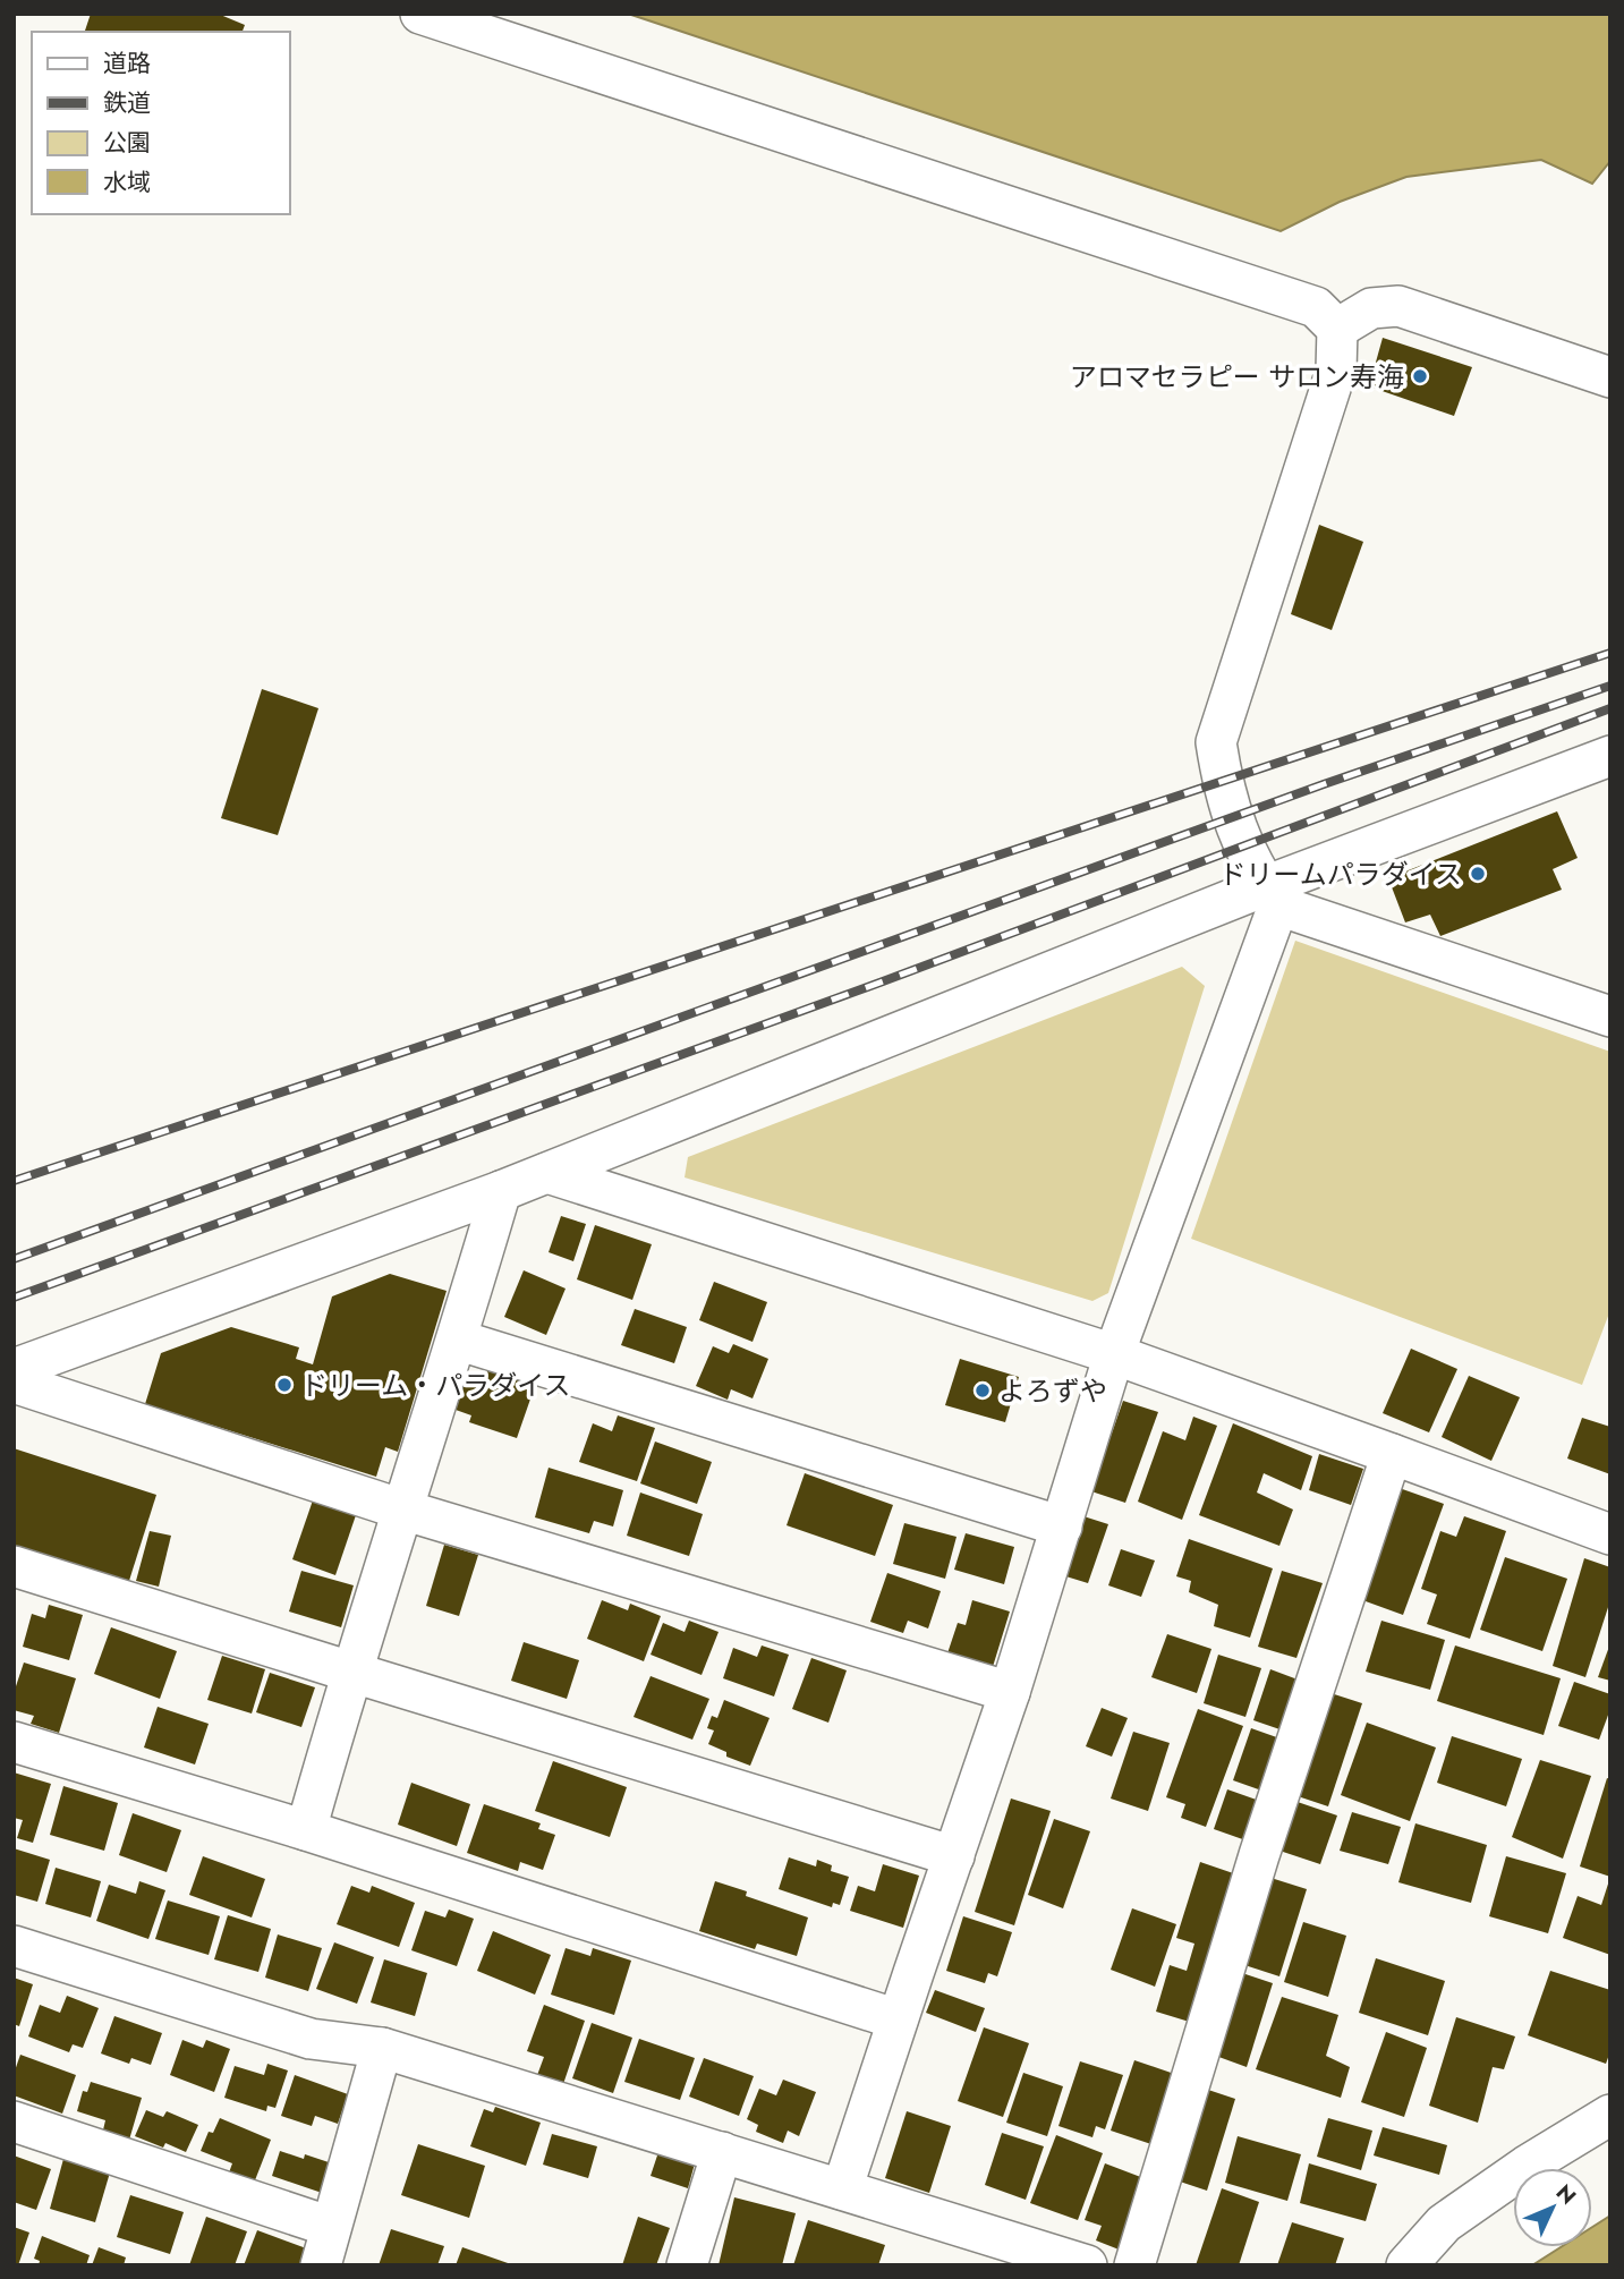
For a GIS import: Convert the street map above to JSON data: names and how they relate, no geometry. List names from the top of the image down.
{
  "places": [
    "アロマセラピー サロン寿海",
    "ドリームパラダイス",
    "ドリーム・パラダイス",
    "よろずや"
  ],
  "legend": [
    "道路",
    "鉄道",
    "公園",
    "水域"
  ],
  "north": "top right"
}
